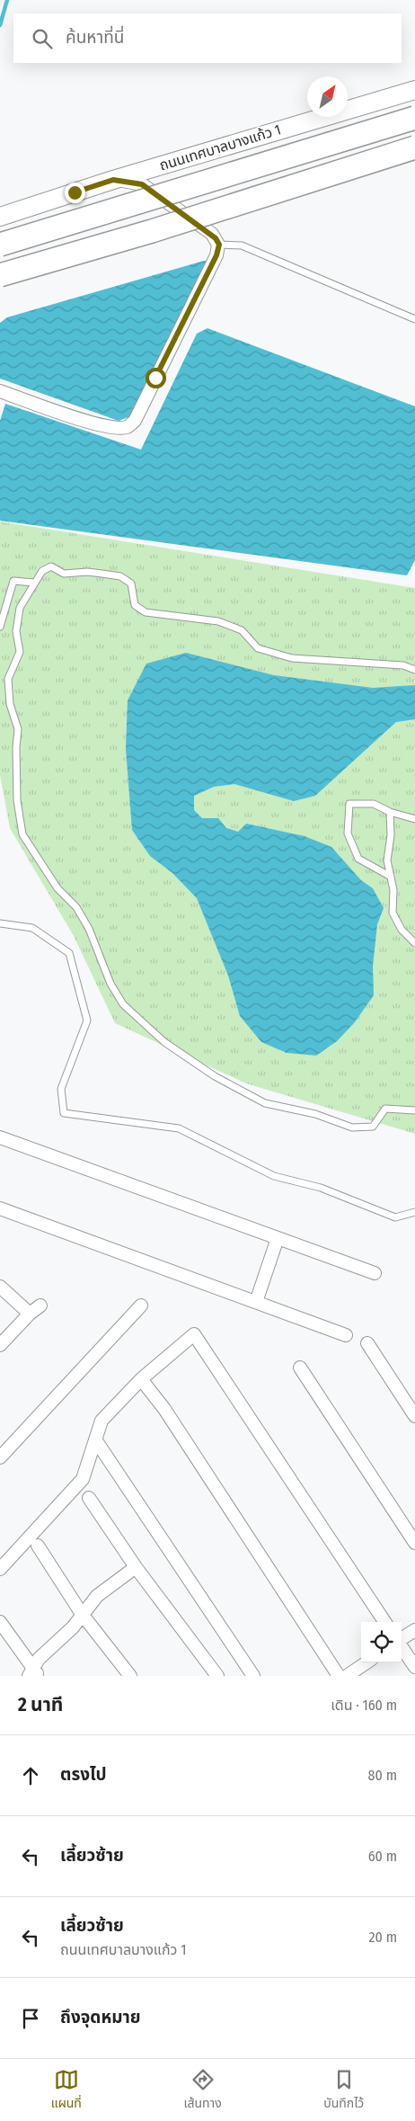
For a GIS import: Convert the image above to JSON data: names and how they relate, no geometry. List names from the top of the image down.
{
  "streets": {
    "main road": ["ถนนเทศบาลบางแก้ว 1"]
  },
  "north": "top right",
  "page": {
    "search": "ค้นหาที่นี่",
    "heading": ["2 นาที", "เดิน · 160 m"],
    "list": [
      ["ตรงไป", "80 m"],
      ["เลี้ยวซ้าย", "60 m"],
      ["เลี้ยวซ้าย", "ถนนเทศบาลบางแก้ว 1", "20 m"],
      "ถึงจุดหมาย"
    ],
    "nav": ["แผนที่", "เส้นทาง", "บันทึกไว้"]
  }
}
